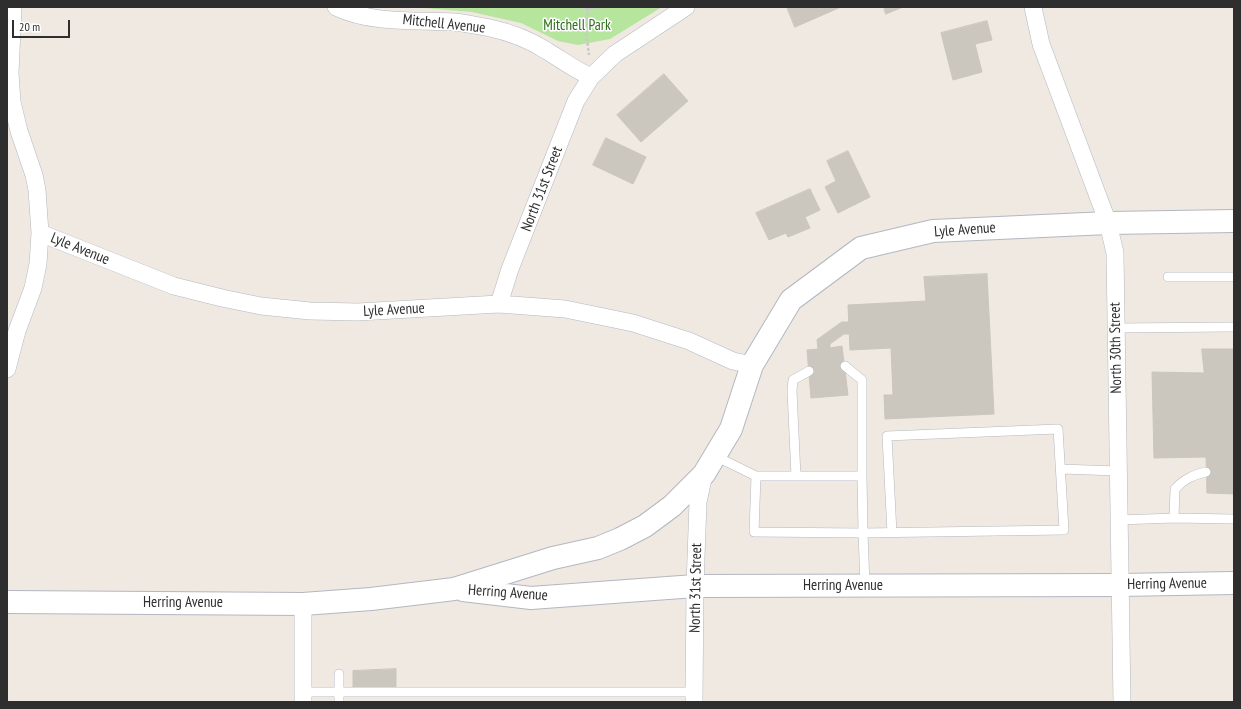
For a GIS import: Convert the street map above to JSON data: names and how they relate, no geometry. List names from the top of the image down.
{
  "streets": {
    "main road": ["Lyle Avenue", "Herring Avenue"],
    "street": ["Mitchell Avenue", "North 31st Street", "North 30th Street"]
  },
  "crossings": [
    ["Mitchell Avenue", "North 31st Street"],
    ["North 31st Street", "Lyle Avenue"],
    ["North 31st Street", "Herring Avenue"],
    ["Lyle Avenue", "North 30th Street"],
    ["Lyle Avenue", "Herring Avenue"],
    ["North 30th Street", "Herring Avenue"]
  ],
  "parks": ["Mitchell Park"],
  "scale_bar": "20 m"
}
